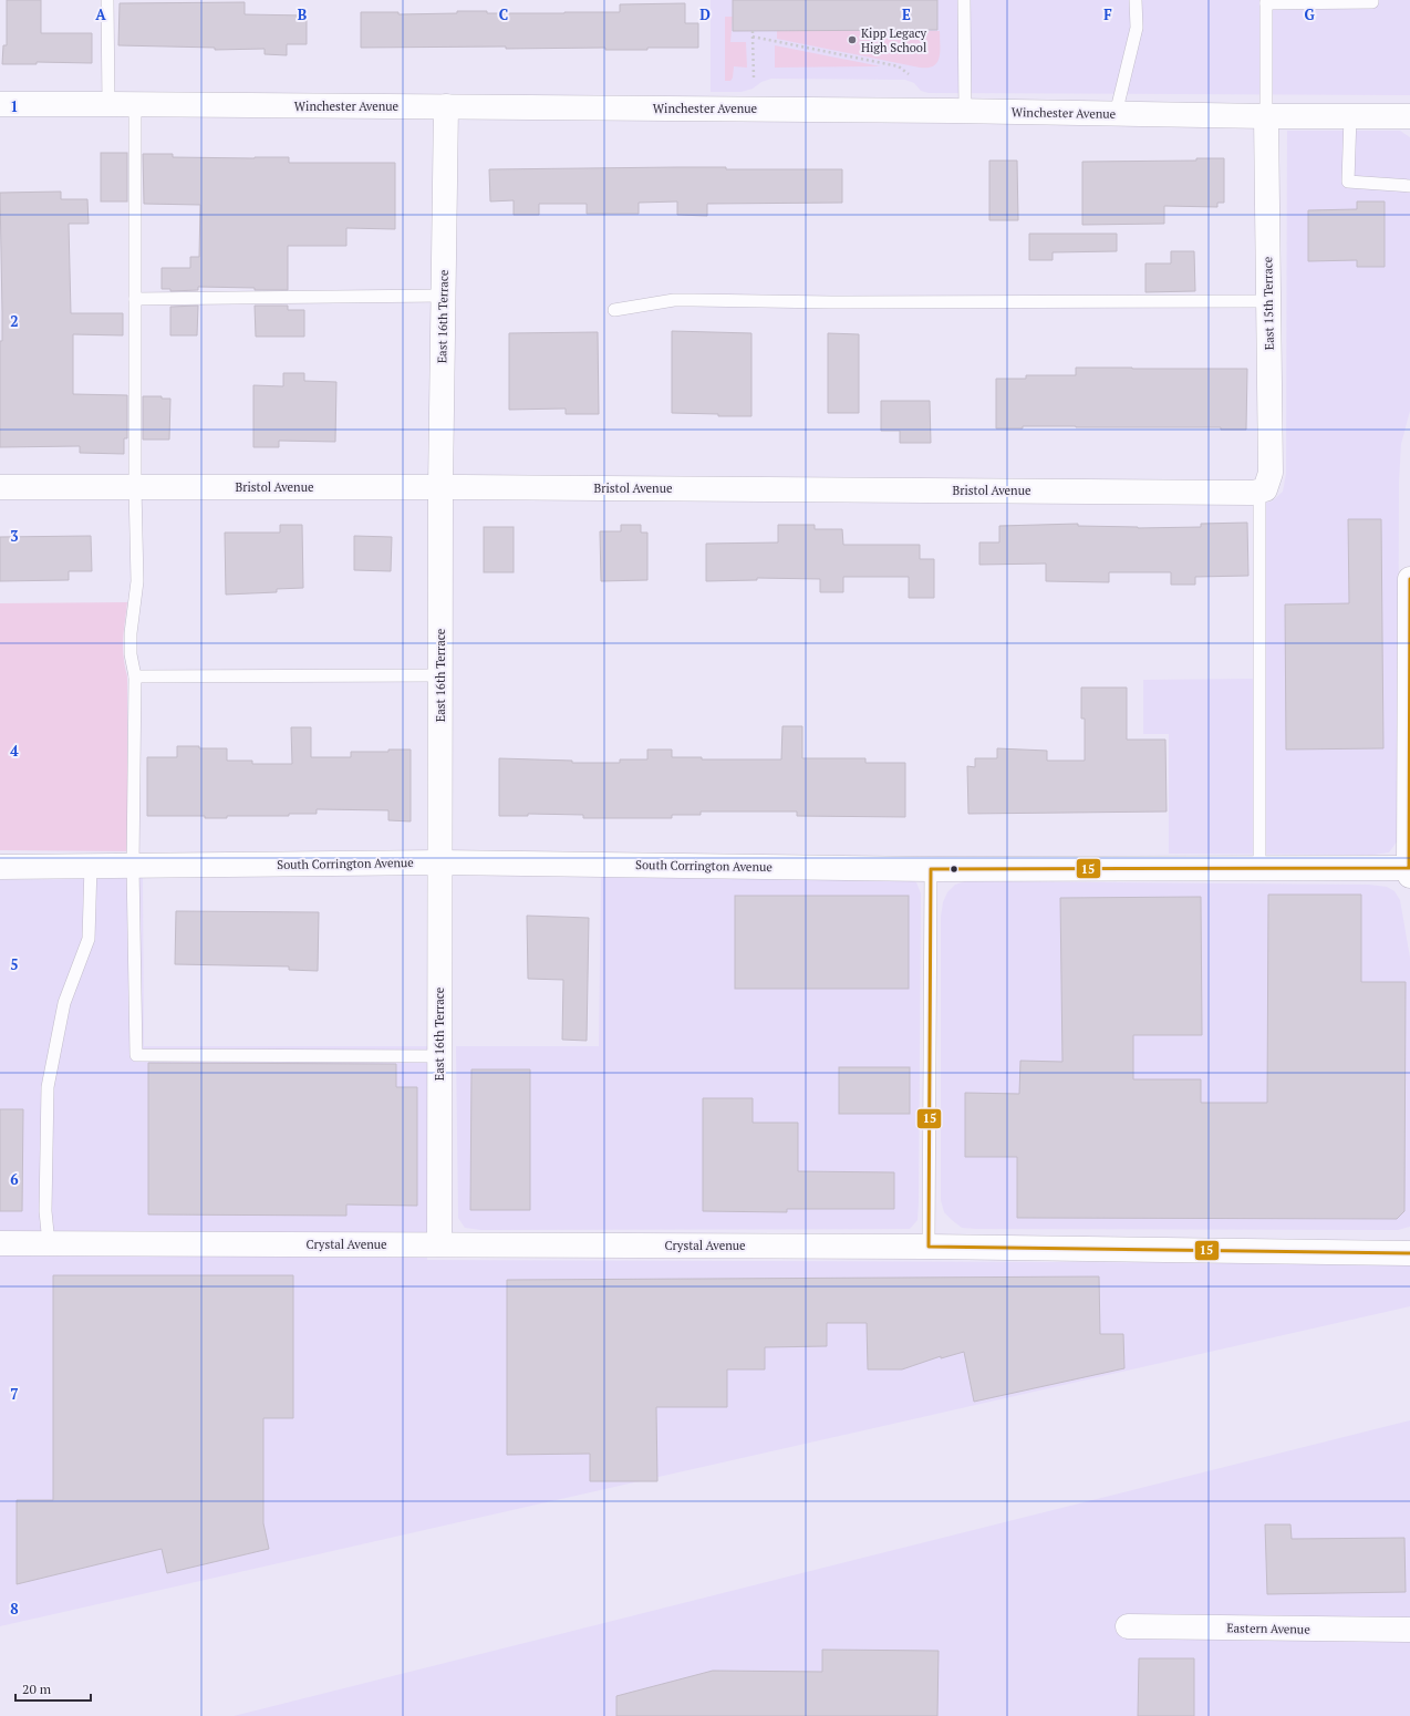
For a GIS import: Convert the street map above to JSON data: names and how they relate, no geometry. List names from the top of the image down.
{
  "streets": {
    "street": [
      "Winchester Avenue",
      "East 15th Terrace",
      "East 16th Terrace",
      "Bristol Avenue",
      "South Corrington Avenue",
      "Crystal Avenue",
      "Eastern Avenue"
    ]
  },
  "crossings": [
    ["Winchester Avenue", "East 15th Terrace"],
    ["Winchester Avenue", "East 16th Terrace"],
    ["East 15th Terrace", "Bristol Avenue"],
    ["East 16th Terrace", "Bristol Avenue"],
    ["East 16th Terrace", "South Corrington Avenue"],
    ["East 16th Terrace", "Crystal Avenue"]
  ],
  "places": ["Kipp Legacy High School"],
  "lines": ["transit line 15"],
  "scale_bar": "20 m",
  "grid": {
    "columns": [
      "A",
      "B",
      "C",
      "D",
      "E",
      "F",
      "G"
    ],
    "rows": [
      "1",
      "2",
      "3",
      "4",
      "5",
      "6",
      "7",
      "8"
    ]
  }
}
